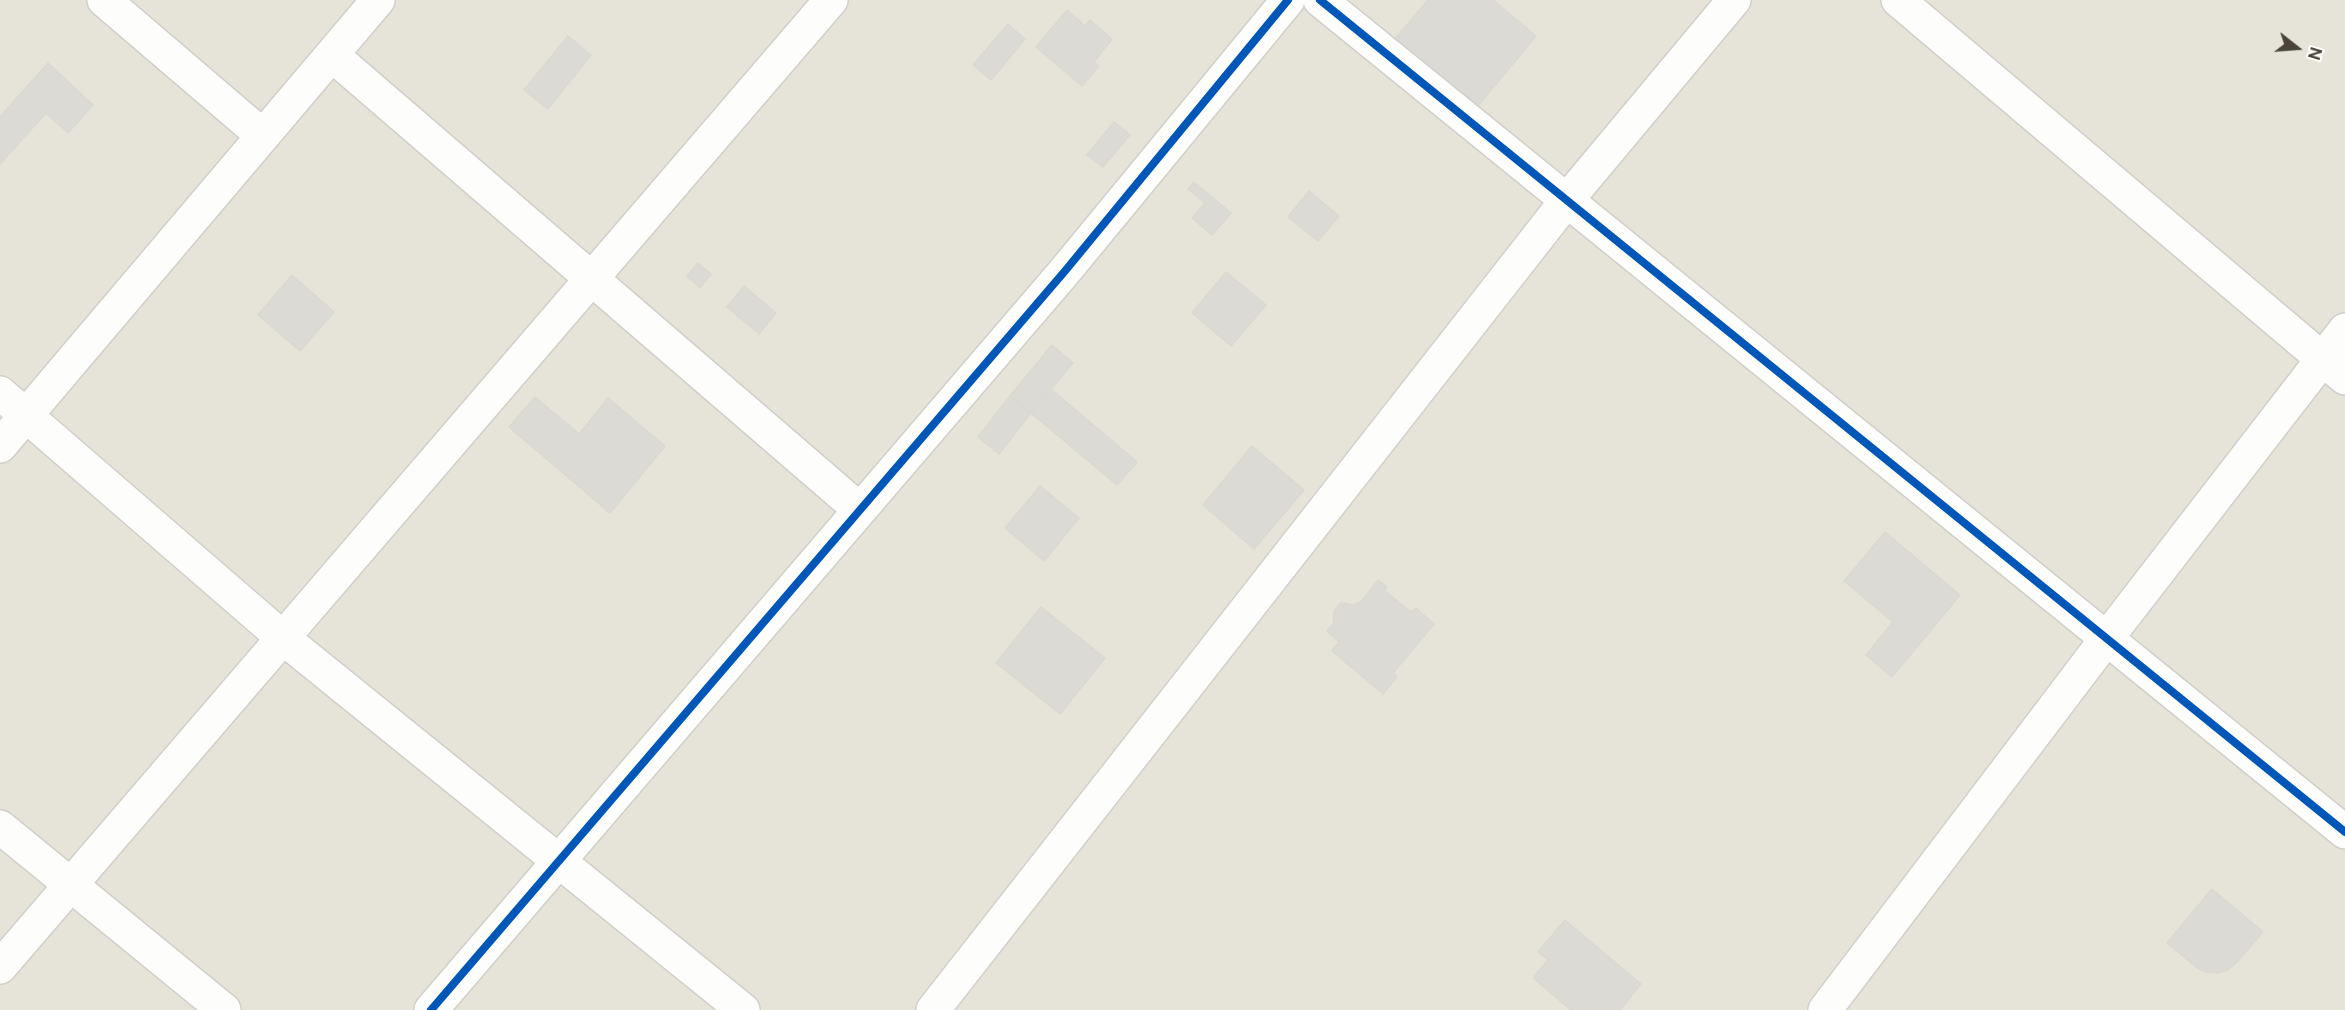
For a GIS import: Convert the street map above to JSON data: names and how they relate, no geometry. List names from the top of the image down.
{
  "north": "right"
}
